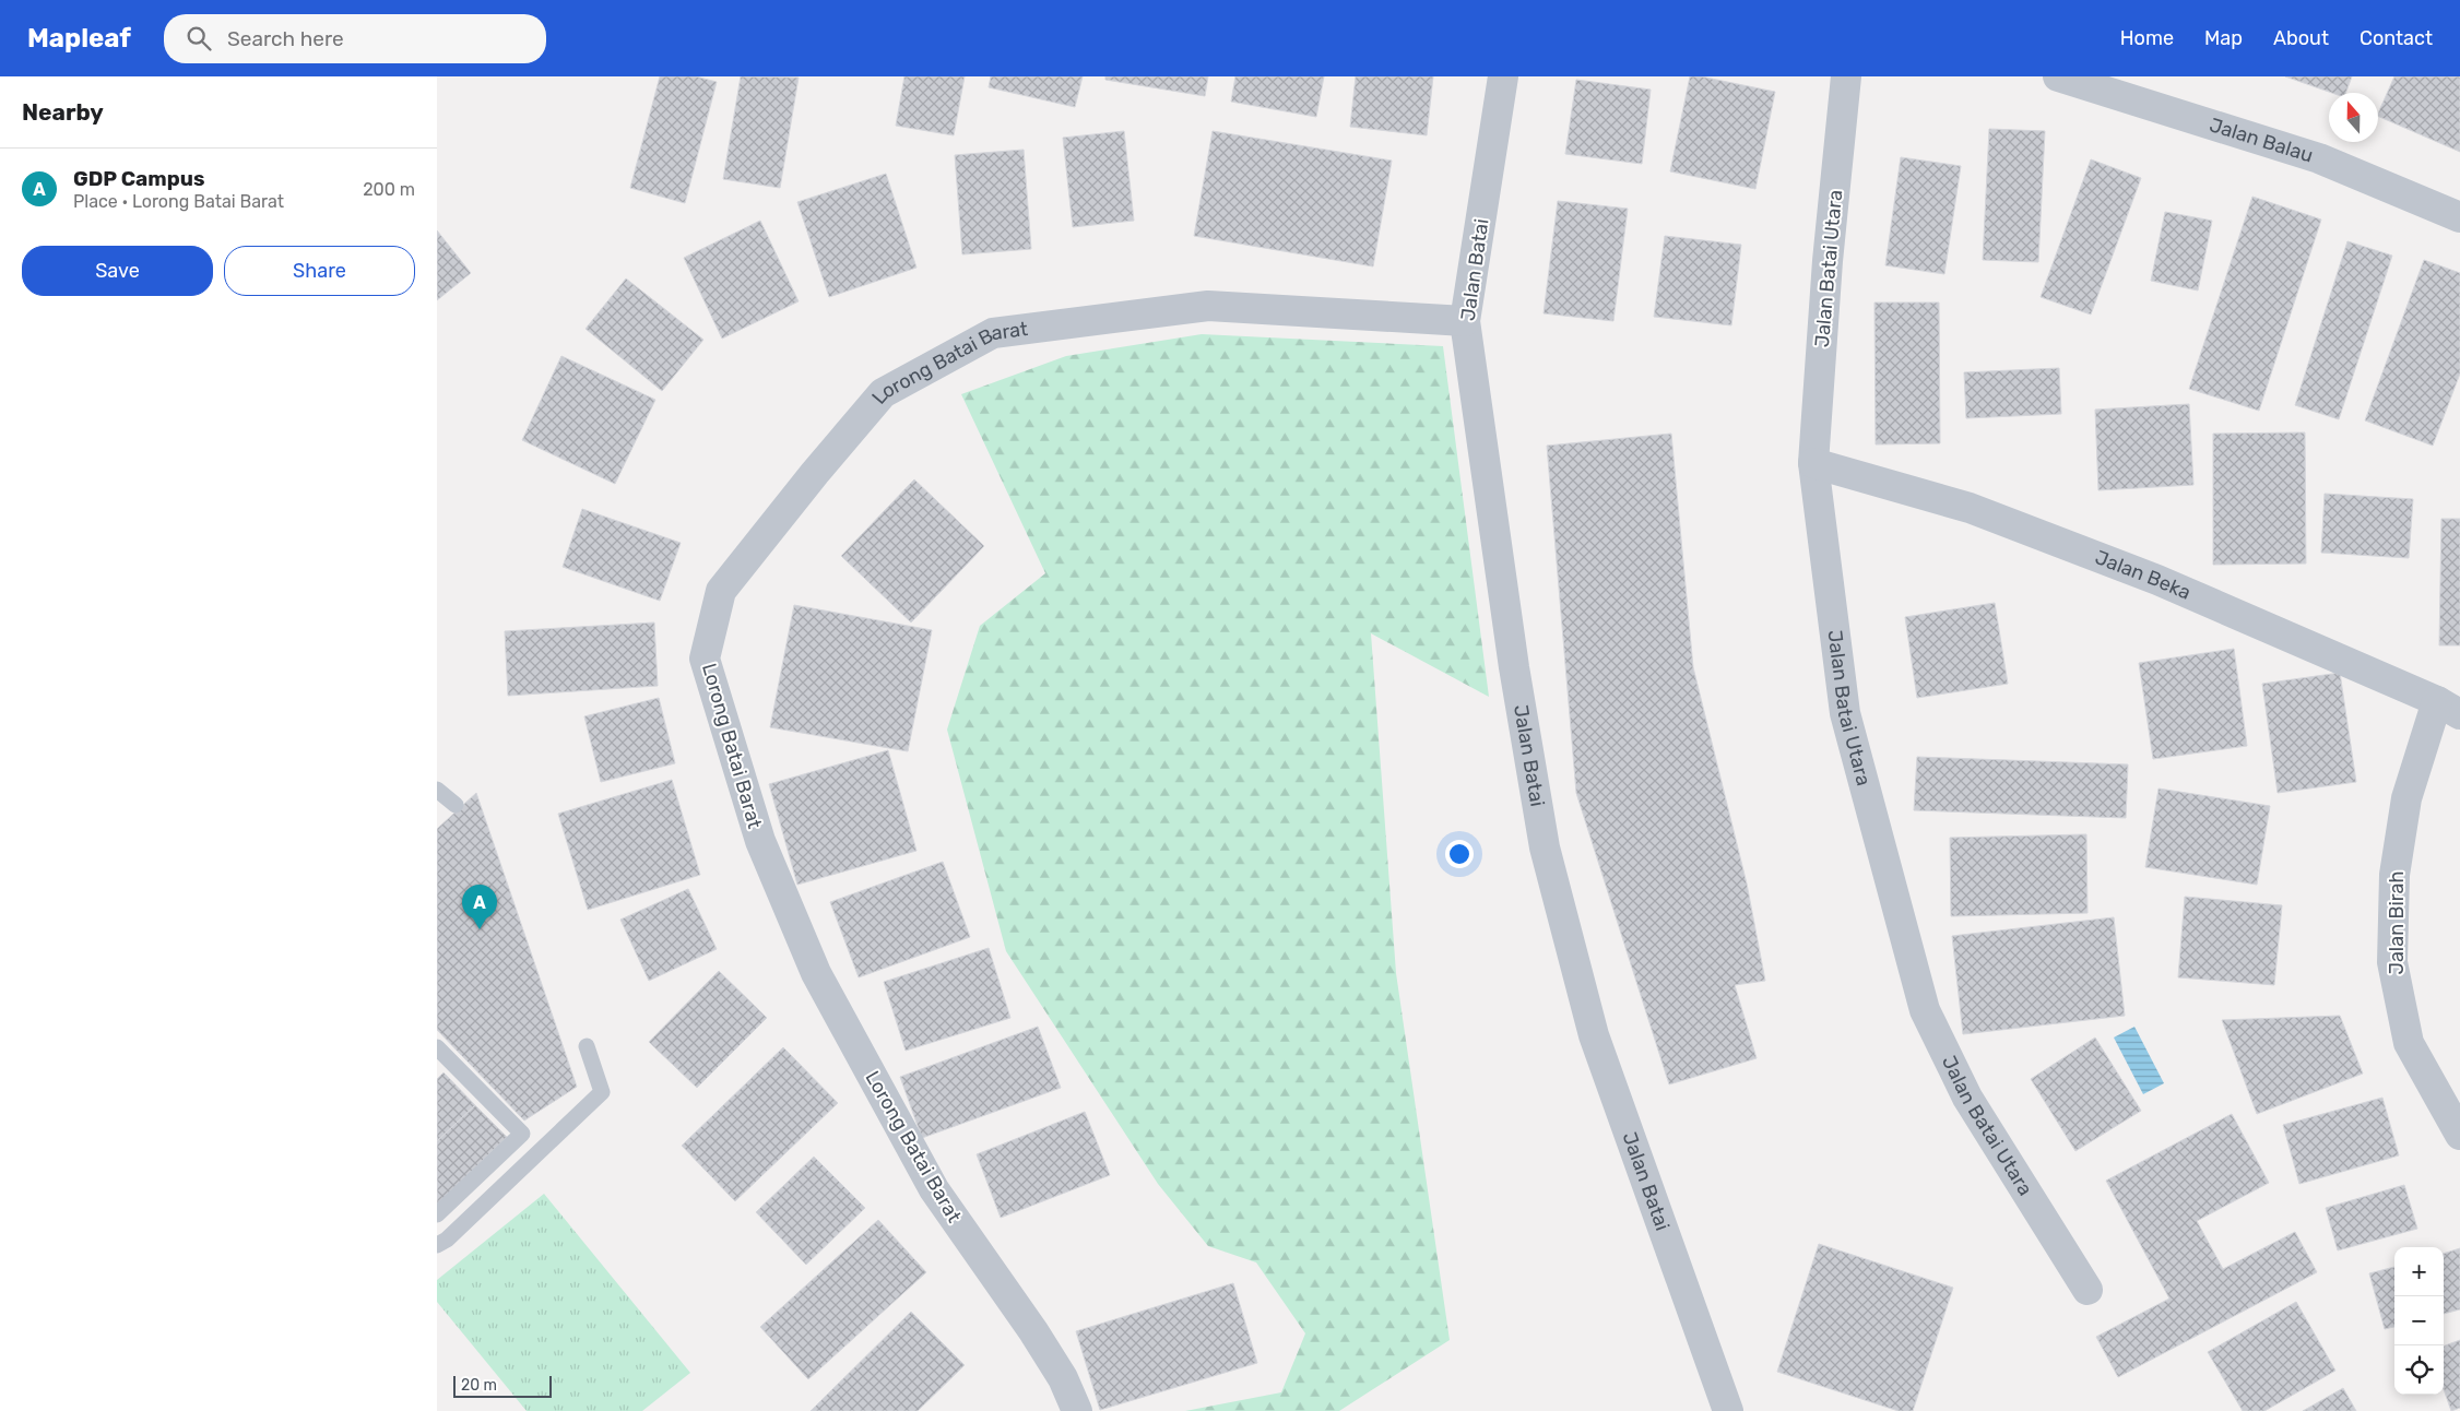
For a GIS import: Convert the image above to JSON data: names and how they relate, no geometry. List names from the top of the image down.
{
  "streets": {
    "street": [
      "Jalan Balau",
      "Jalan Batai Utara",
      "Jalan Batai",
      "Lorong Batai Barat",
      "Jalan Beka",
      "Jalan Birah"
    ]
  },
  "crossings": [
    ["Jalan Batai Utara", "Jalan Beka"],
    ["Jalan Batai", "Lorong Batai Barat"],
    ["Jalan Beka", "Jalan Birah"]
  ],
  "scale_bar": "20 m",
  "north": "top",
  "page": {
    "header": "Mapleaf",
    "search": "Search here",
    "nav": [
      "Home",
      "Map",
      "About",
      "Contact"
    ],
    "heading": "Nearby",
    "list": [
      {
        "mark": "A",
        "name": "GDP Campus",
        "note": "Place · Lorong Batai Barat",
        "value": "200 m"
      }
    ],
    "buttons": ["Save", "Share"],
    "pins": "A",
    "map_buttons": ["+", "−"],
    "scale": "20 m"
  }
}
